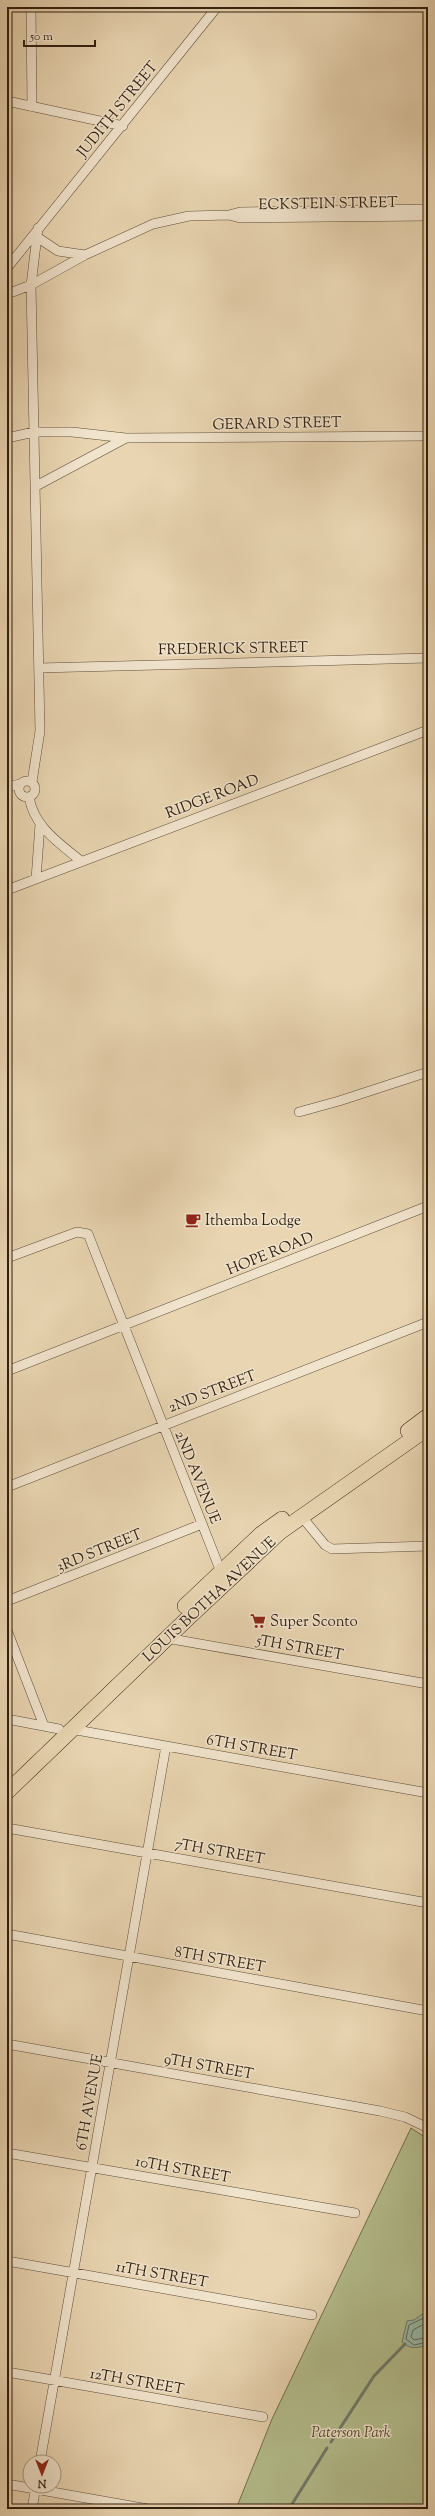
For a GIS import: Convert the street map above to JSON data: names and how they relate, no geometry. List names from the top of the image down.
{
  "streets": {
    "main road": ["LOUIS BOTHA AVENUE"],
    "street": [
      "JUDITH STREET",
      "ECKSTEIN STREET",
      "GERARD STREET",
      "FREDERICK STREET",
      "RIDGE ROAD",
      "HOPE ROAD",
      "2ND STREET",
      "2ND AVENUE",
      "3RD STREET",
      "5TH STREET",
      "6TH STREET",
      "7TH STREET",
      "8TH STREET",
      "9TH STREET",
      "6TH AVENUE",
      "10TH STREET",
      "11TH STREET",
      "12TH STREET"
    ]
  },
  "crossings": [
    ["HOPE ROAD", "2ND AVENUE"],
    ["2ND STREET", "2ND AVENUE"],
    ["2ND AVENUE", "3RD STREET"],
    ["2ND AVENUE", "LOUIS BOTHA AVENUE"],
    ["LOUIS BOTHA AVENUE", "5TH STREET"],
    ["LOUIS BOTHA AVENUE", "6TH STREET"],
    ["6TH STREET", "6TH AVENUE"],
    ["7TH STREET", "6TH AVENUE"],
    ["8TH STREET", "6TH AVENUE"],
    ["9TH STREET", "6TH AVENUE"],
    ["6TH AVENUE", "10TH STREET"],
    ["6TH AVENUE", "11TH STREET"],
    ["6TH AVENUE", "12TH STREET"]
  ],
  "parks": ["Paterson Park"],
  "places": {
    "cafe": ["Ithemba Lodge"],
    "supermarket": ["Super Sconto"]
  },
  "scale_bar": "50 m",
  "north": "bottom"
}
